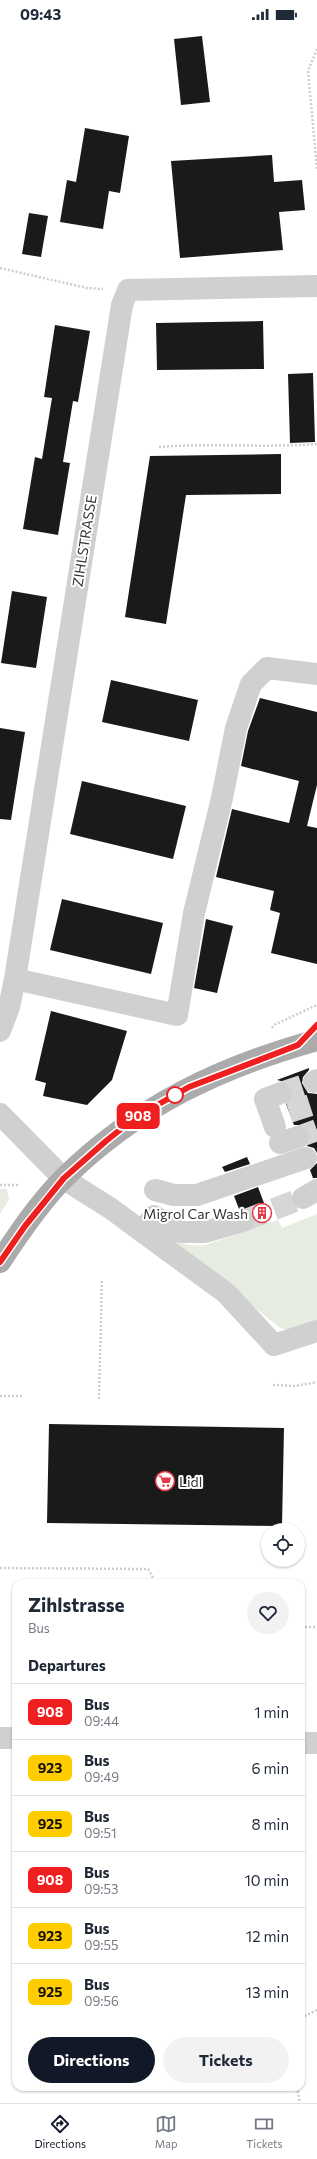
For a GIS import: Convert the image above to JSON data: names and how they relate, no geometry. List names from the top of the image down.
{
  "streets": {
    "street": ["ZIHLSTRASSE"]
  },
  "places": {
    "building": ["Migrol Car Wash"],
    "supermarket": ["Lidl"]
  },
  "lines": ["bus line 908"],
  "page": {
    "status": "09:43",
    "on_map": "908",
    "heading": [
      ["Zihlstrasse", "Bus"],
      "Departures"
    ],
    "list": [
      {
        "mark": "908",
        "name": "Bus",
        "note": "09:44",
        "value": "1 min"
      },
      {
        "mark": "923",
        "name": "Bus",
        "note": "09:49",
        "value": "6 min"
      },
      {
        "mark": "925",
        "name": "Bus",
        "note": "09:51",
        "value": "8 min"
      },
      {
        "mark": "908",
        "name": "Bus",
        "note": "09:53",
        "value": "10 min"
      },
      {
        "mark": "923",
        "name": "Bus",
        "note": "09:55",
        "value": "12 min"
      },
      {
        "mark": "925",
        "name": "Bus",
        "note": "09:56",
        "value": "13 min"
      }
    ],
    "buttons": ["Directions", "Tickets"],
    "tabs": ["Directions", "Map", "Tickets"]
  }
}
